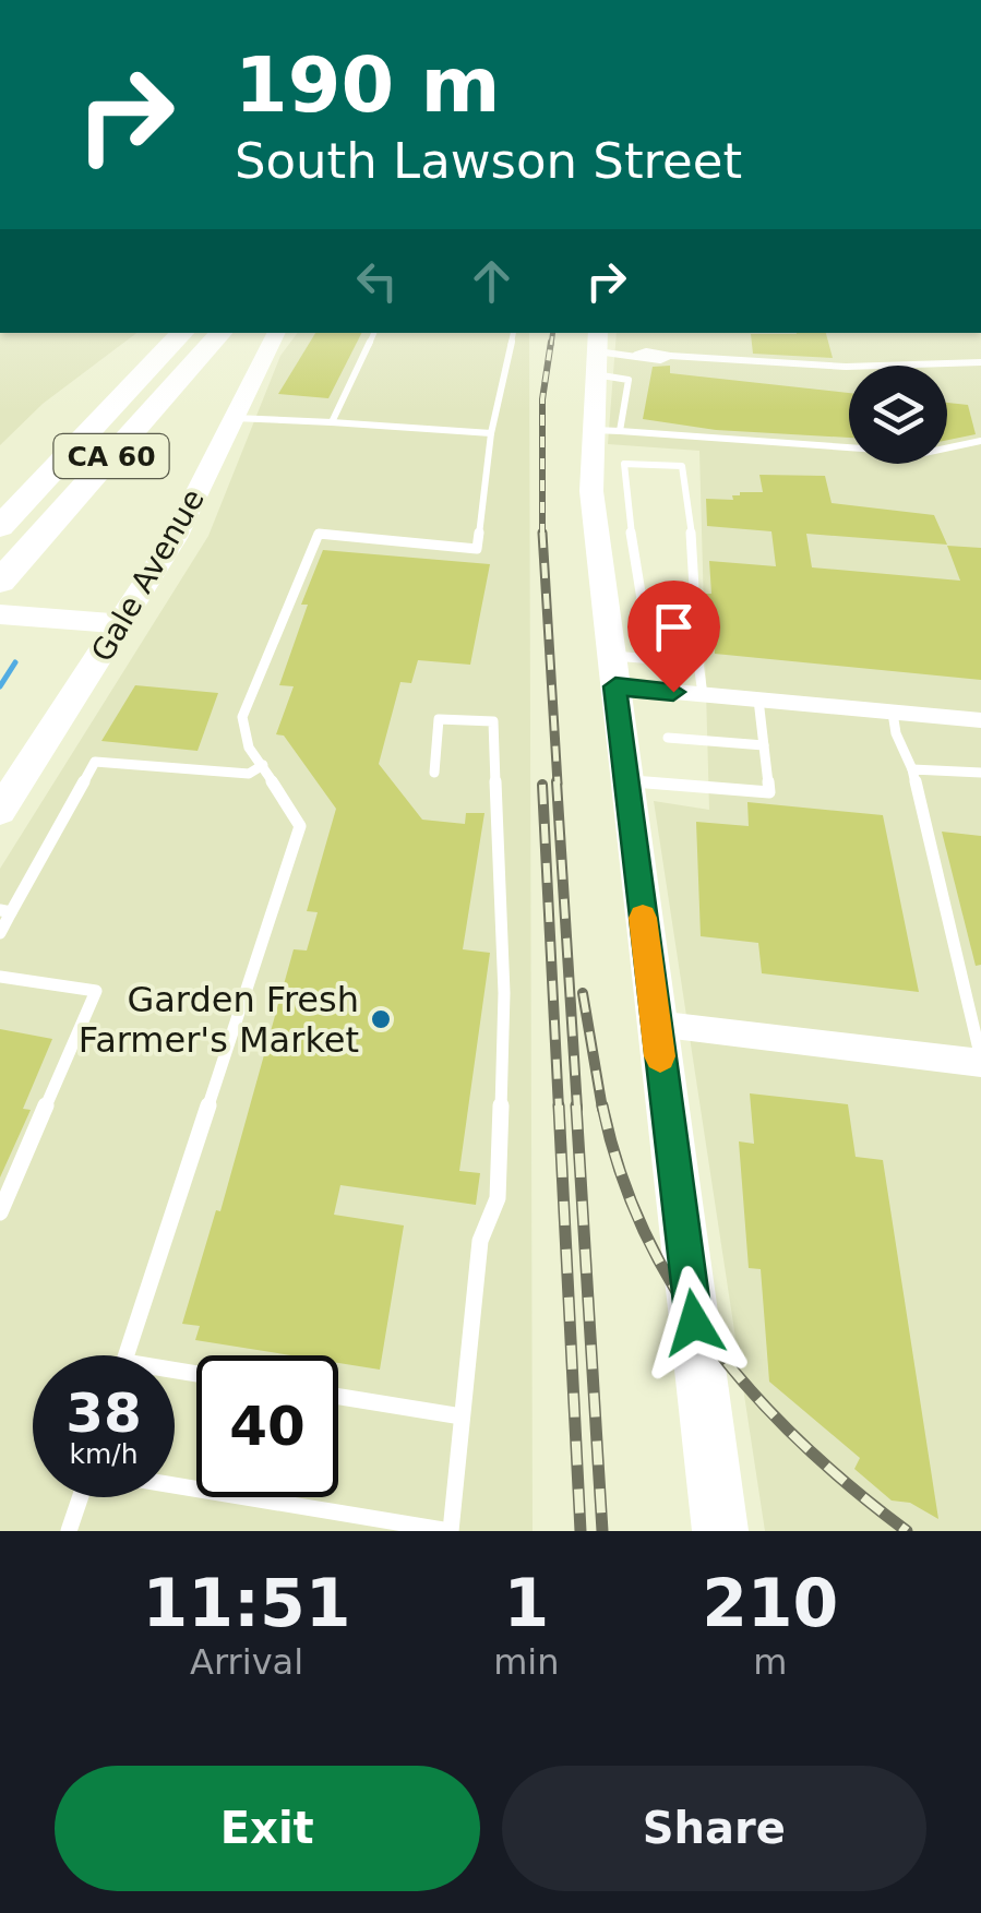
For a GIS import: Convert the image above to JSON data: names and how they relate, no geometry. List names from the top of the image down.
{
  "streets": {
    "highway": ["CA 60"],
    "street": ["Gale Avenue"]
  },
  "places": ["Garden Fresh Farmer's Market"],
  "page": {
    "turn": ["190 m", "South Lawson Street"],
    "speed": "38 km/h",
    "limit": "40",
    "eta": [
      "11:51",
      "Arrival",
      "1",
      "min",
      "210",
      "m"
    ],
    "buttons": ["Exit", "Share"]
  }
}
